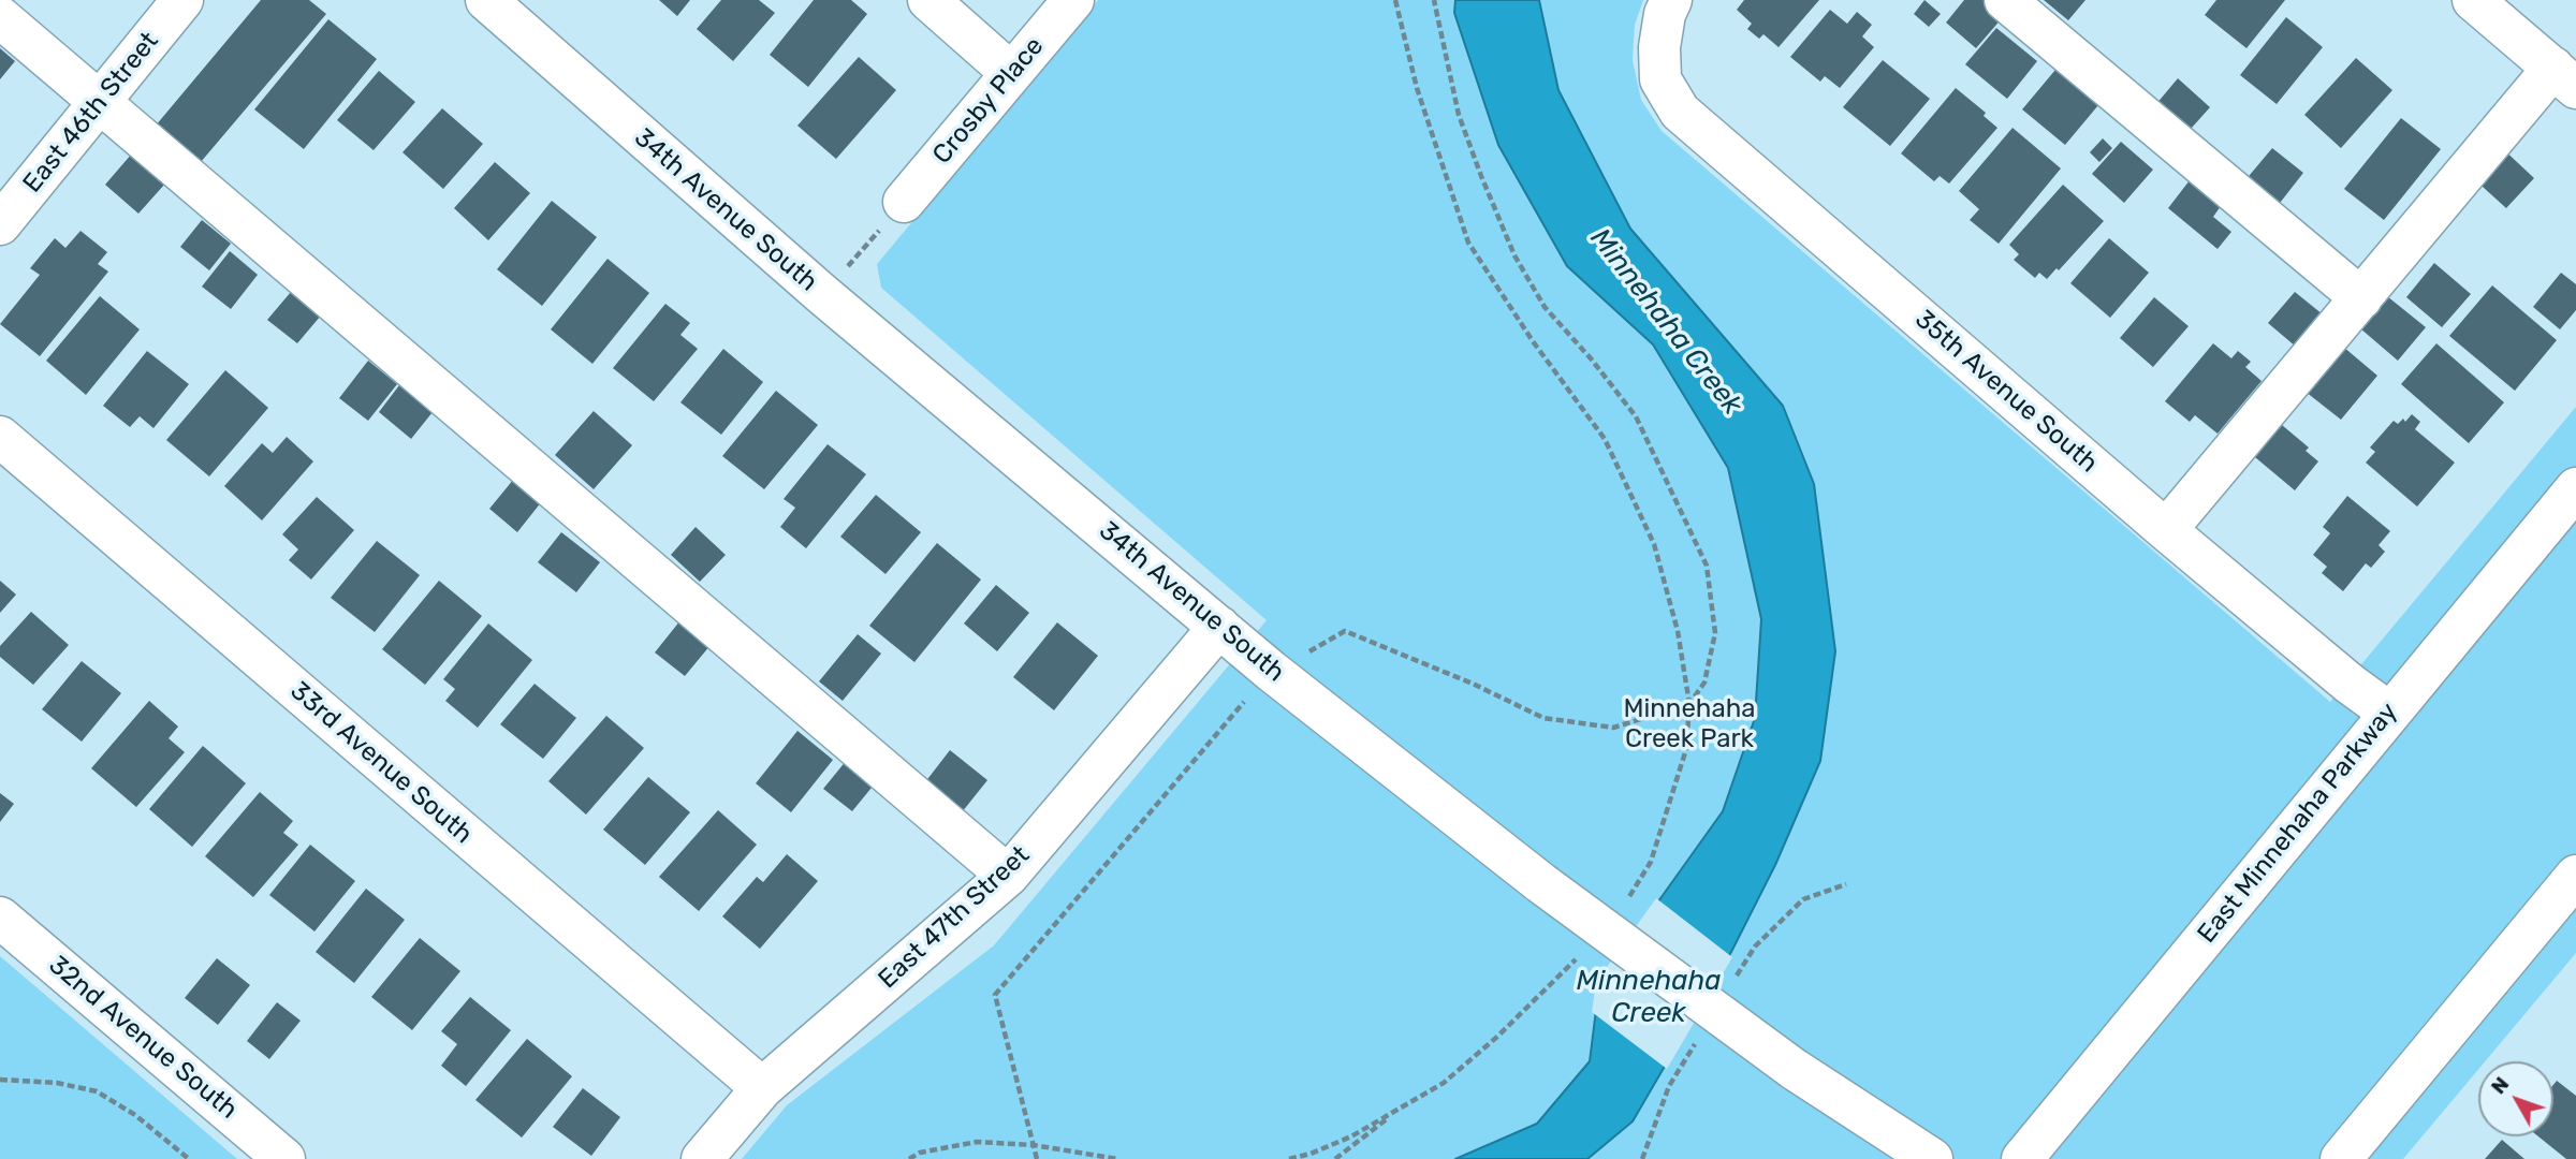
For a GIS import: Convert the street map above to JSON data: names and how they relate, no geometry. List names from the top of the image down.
{
  "streets": {
    "street": [
      "Crosby Place",
      "East 46th Street",
      "34th Avenue South",
      "35th Avenue South",
      "33rd Avenue South",
      "East Minnehaha Parkway",
      "East 47th Street",
      "32nd Avenue South"
    ]
  },
  "crossings": [
    ["34th Avenue South", "East 47th Street"],
    ["35th Avenue South", "East Minnehaha Parkway"],
    ["33rd Avenue South", "East 47th Street"]
  ],
  "water": ["Minnehaha Creek"],
  "parks": ["Minnehaha Creek Park"],
  "north": "top left"
}
